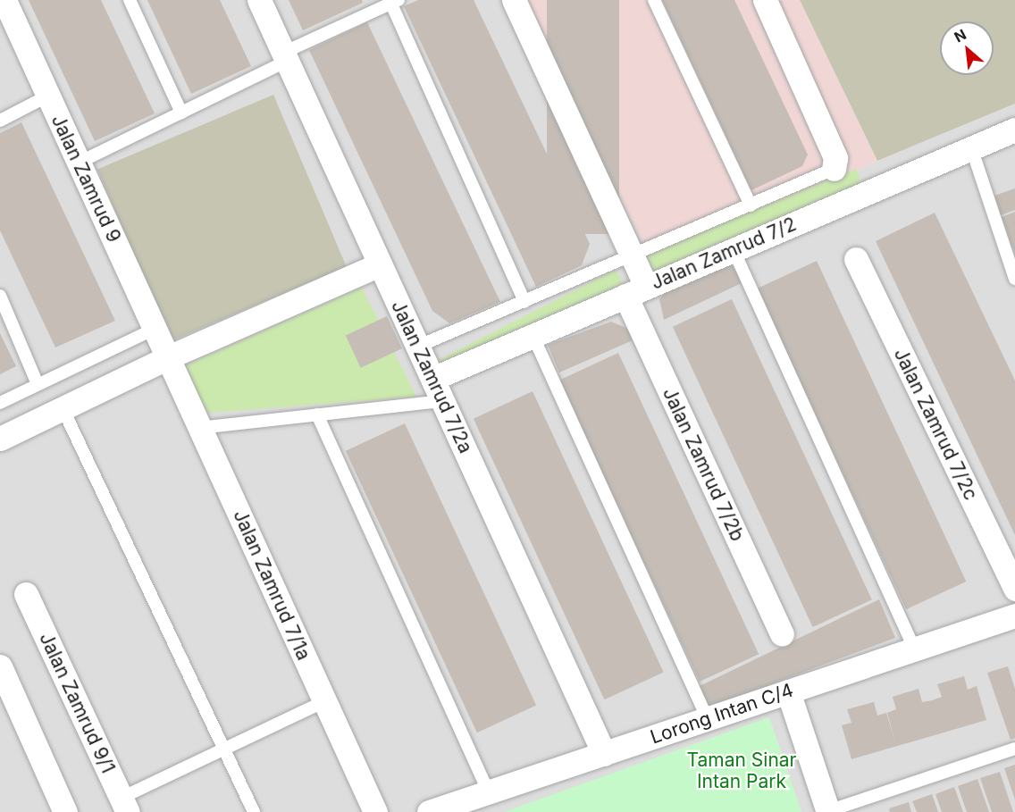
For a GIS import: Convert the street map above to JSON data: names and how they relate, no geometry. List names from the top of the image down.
{
  "streets": {
    "street": [
      "Jalan Zamrud 9",
      "Jalan Zamrud 7/2",
      "Jalan Zamrud 7/2a",
      "Jalan Zamrud 7/2c",
      "Jalan Zamrud 7/2b",
      "Jalan Zamrud 7/1a",
      "Jalan Zamrud 9/1",
      "Lorong Intan C/4"
    ]
  },
  "crossings": [
    ["Jalan Zamrud 9", "Jalan Zamrud 7/1a"],
    ["Jalan Zamrud 7/2", "Jalan Zamrud 7/2a"],
    ["Jalan Zamrud 7/2", "Jalan Zamrud 7/2b"],
    ["Jalan Zamrud 7/2a", "Lorong Intan C/4"]
  ],
  "parks": ["Taman Sinar Intan Park"],
  "north": "top left"
}
